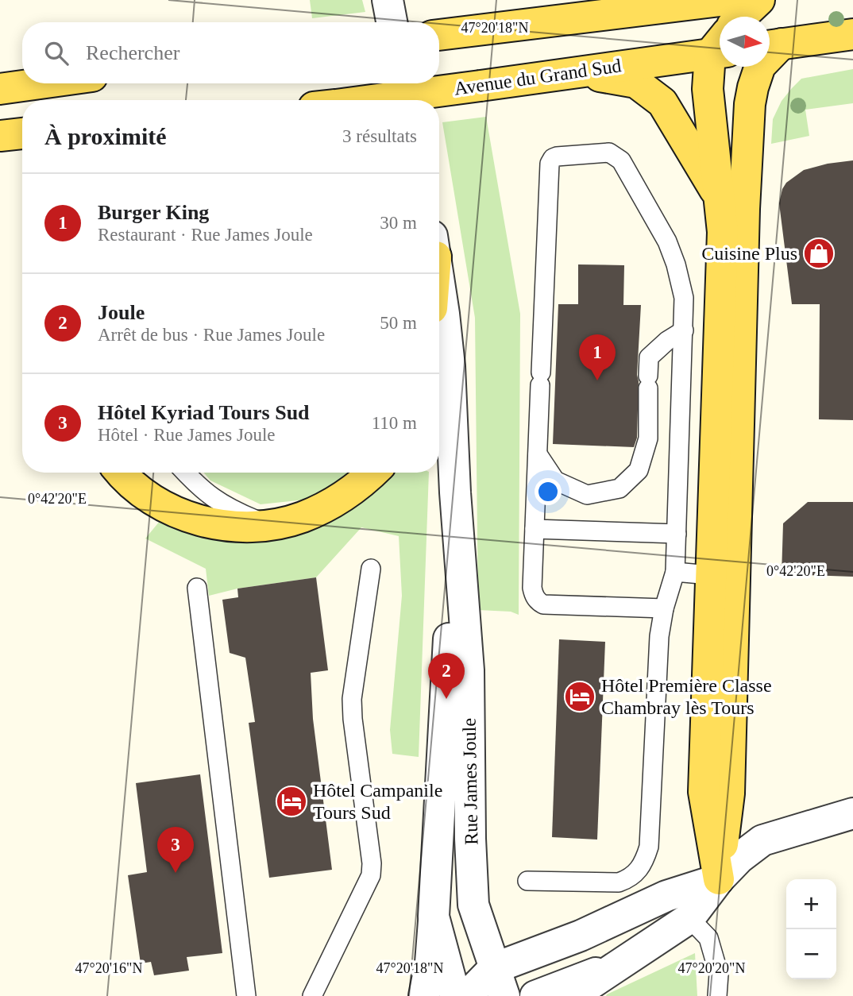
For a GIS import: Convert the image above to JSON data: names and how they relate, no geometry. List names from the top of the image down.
{
  "streets": {
    "main road": ["Avenue du Grand Sud"],
    "street": ["Rue James Joule"]
  },
  "places": {
    "shop": ["Cuisine Plus"],
    "hotel": ["Hôtel Première Classe Chambray lès Tours", "Hôtel Campanile Tours Sud"]
  },
  "north": "right",
  "page": {
    "search": "Rechercher",
    "heading": ["À proximité", "3 résultats"],
    "list": [
      {
        "mark": "1",
        "name": "Burger King",
        "note": "Restaurant · Rue James Joule",
        "value": "30 m"
      },
      {
        "mark": "2",
        "name": "Joule",
        "note": "Arrêt de bus · Rue James Joule",
        "value": "50 m"
      },
      {
        "mark": "3",
        "name": "Hôtel Kyriad Tours Sud",
        "note": "Hôtel · Rue James Joule",
        "value": "110 m"
      }
    ],
    "pins": ["1", "2", "3"],
    "map_buttons": ["+", "−"]
  },
  "coordinates": [
    "47°20'18\"N",
    "0°42'20\"E",
    "47°20'16\"N",
    "47°20'20\"N"
  ]
}
